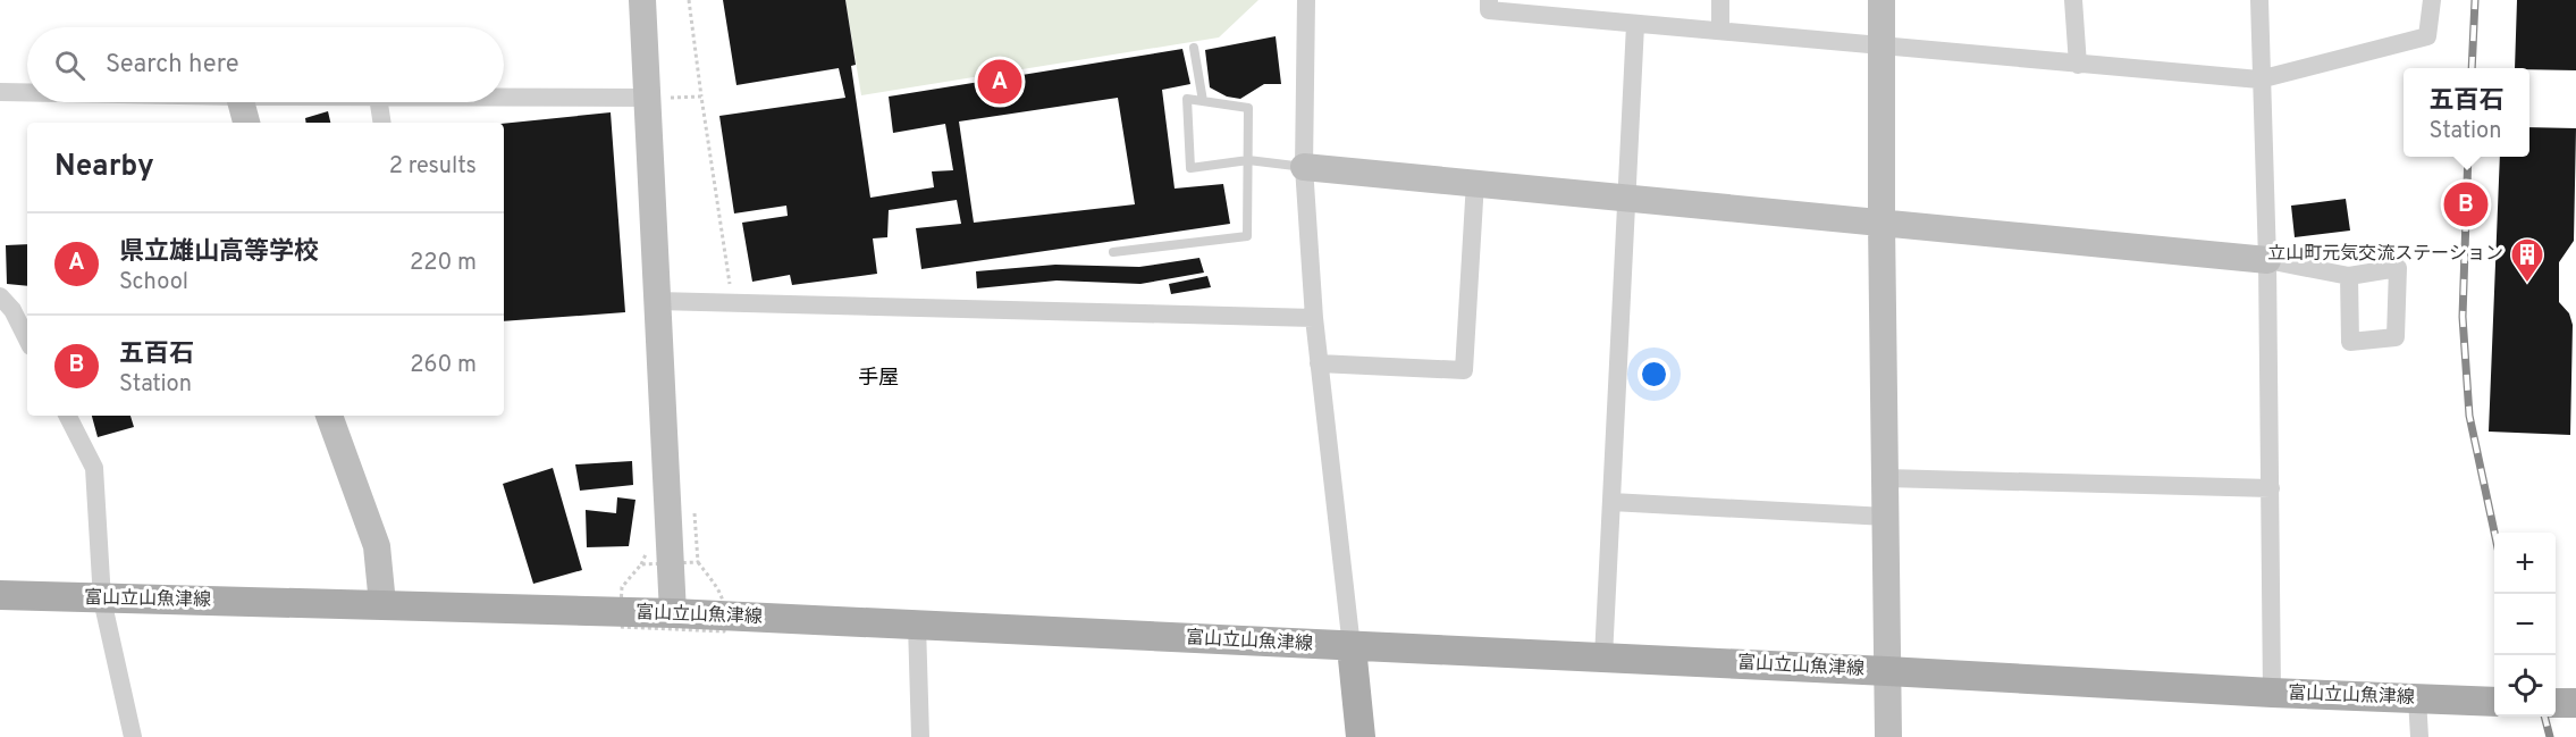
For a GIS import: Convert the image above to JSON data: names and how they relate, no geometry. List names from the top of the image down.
{
  "streets": {
    "main road": ["富山立山魚津線"]
  },
  "districts": ["手屋"],
  "places": {
    "building": ["立山町元気交流ステーション"]
  },
  "page": {
    "search": "Search here",
    "pins": ["A", "B"],
    "popup": ["五百石", "Station"],
    "heading": ["Nearby", "2 results"],
    "list": [
      {
        "mark": "A",
        "name": "県立雄山高等学校",
        "note": "School",
        "value": "220 m"
      },
      {
        "mark": "B",
        "name": "五百石",
        "note": "Station",
        "value": "260 m"
      }
    ],
    "map_buttons": ["+", "−"]
  }
}
